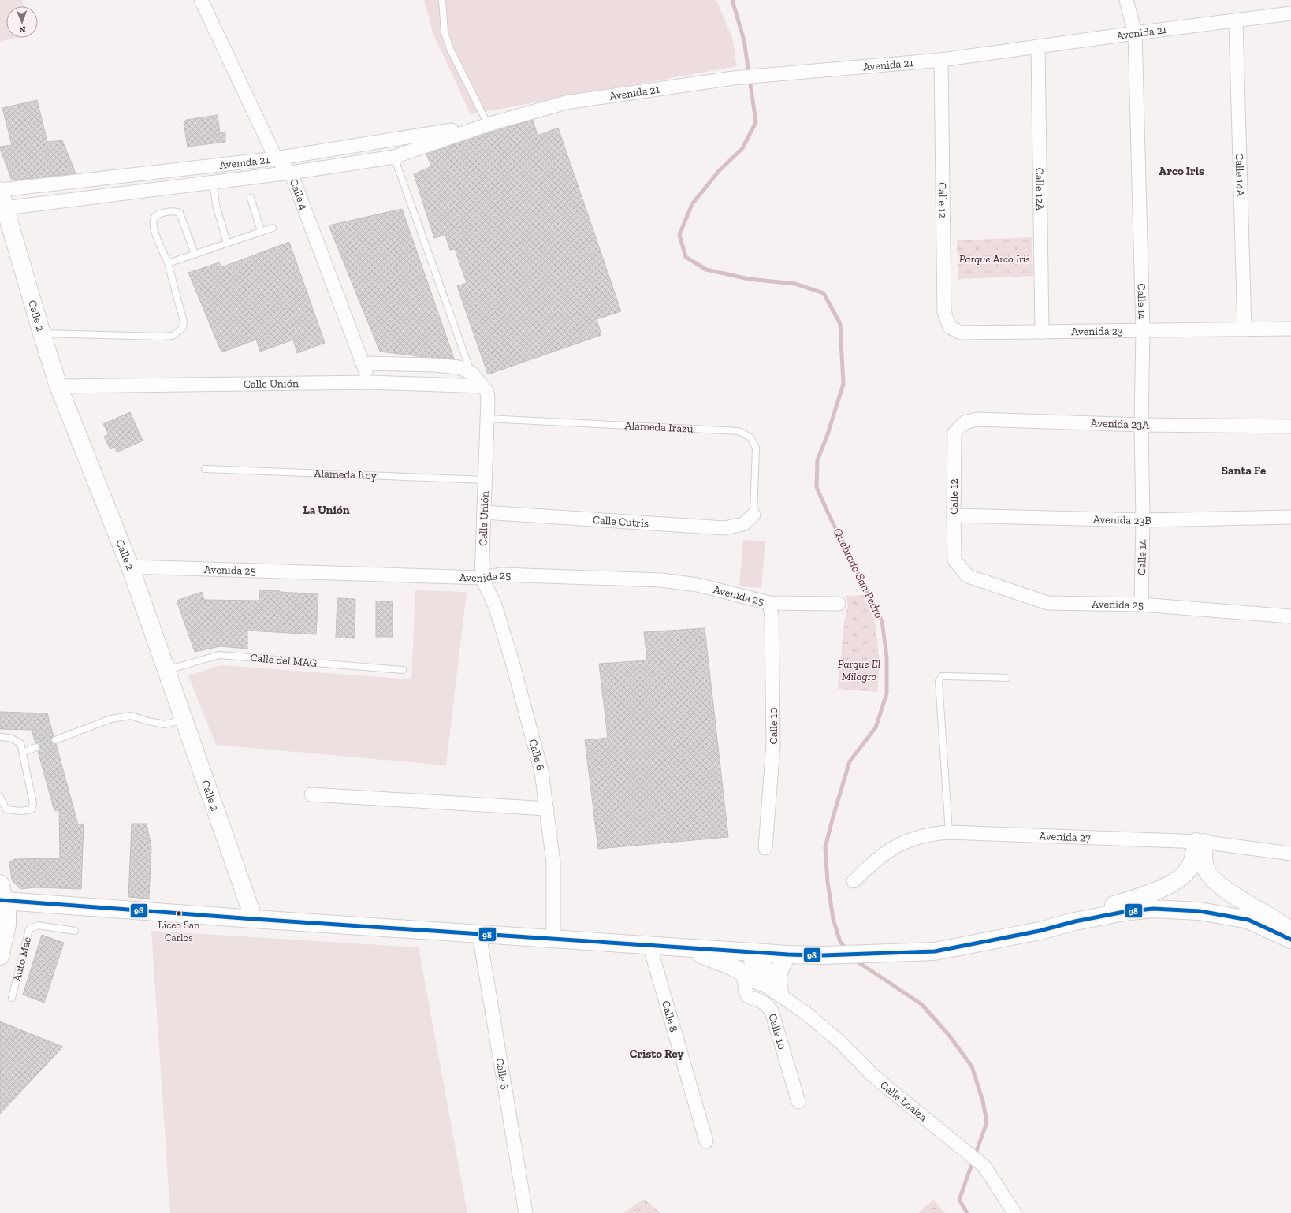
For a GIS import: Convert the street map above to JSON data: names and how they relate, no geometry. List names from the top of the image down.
{
  "streets": {
    "main road": ["Calle 2", "Calle Loaiza"],
    "street": [
      "Avenida 21",
      "Calle 14A",
      "Calle 12A",
      "Calle 4",
      "Calle 12",
      "Calle 14",
      "Avenida 23",
      "Calle Unión",
      "Avenida 23A",
      "Avenida 23B",
      "Calle Cutris",
      "Avenida 25",
      "Calle 10",
      "Calle 6",
      "Avenida 27",
      "Calle 8"
    ],
    "lane": [
      "Alameda Irazú",
      "Alameda Itoy",
      "Calle del MAG",
      "Auto Mac"
    ]
  },
  "crossings": [
    ["Avenida 21", "Calle 14A"],
    ["Avenida 21", "Calle 12A"],
    ["Avenida 21", "Calle 4"],
    ["Avenida 21", "Calle 12"],
    ["Avenida 21", "Calle 14"],
    ["Avenida 21", "Calle 2"],
    ["Calle 14A", "Avenida 23"],
    ["Calle 12A", "Avenida 23"],
    ["Calle 4", "Calle Unión"],
    ["Calle 12", "Avenida 23"],
    ["Calle 12", "Avenida 23A"],
    ["Calle 12", "Avenida 23B"],
    ["Calle 12", "Avenida 25"],
    ["Calle 14", "Avenida 23"],
    ["Calle 14", "Avenida 23A"],
    ["Calle 14", "Avenida 23B"],
    ["Calle 14", "Avenida 25"],
    ["Calle 2", "Calle Unión"],
    ["Calle 2", "Avenida 25"],
    ["Calle 2", "Calle del MAG"],
    ["Calle Unión", "Alameda Irazú"],
    ["Calle Unión", "Alameda Itoy"],
    ["Calle Unión", "Calle Cutris"],
    ["Calle Unión", "Avenida 25"],
    ["Calle Unión", "Calle 6"],
    ["Alameda Irazú", "Calle Cutris"],
    ["Avenida 25", "Calle 10"],
    ["Avenida 25", "Calle 6"],
    ["Calle 10", "Calle Loaiza"]
  ],
  "districts": [
    "Arco Iris",
    "Santa Fe",
    "La Unión",
    "Cristo Rey"
  ],
  "water": ["Quebrada San Pedro"],
  "parks": ["Parque Arco Iris", "Parque El Milagro"],
  "places": ["Liceo San Carlos"],
  "lines": ["transit line 98"],
  "north": "bottom"
}
